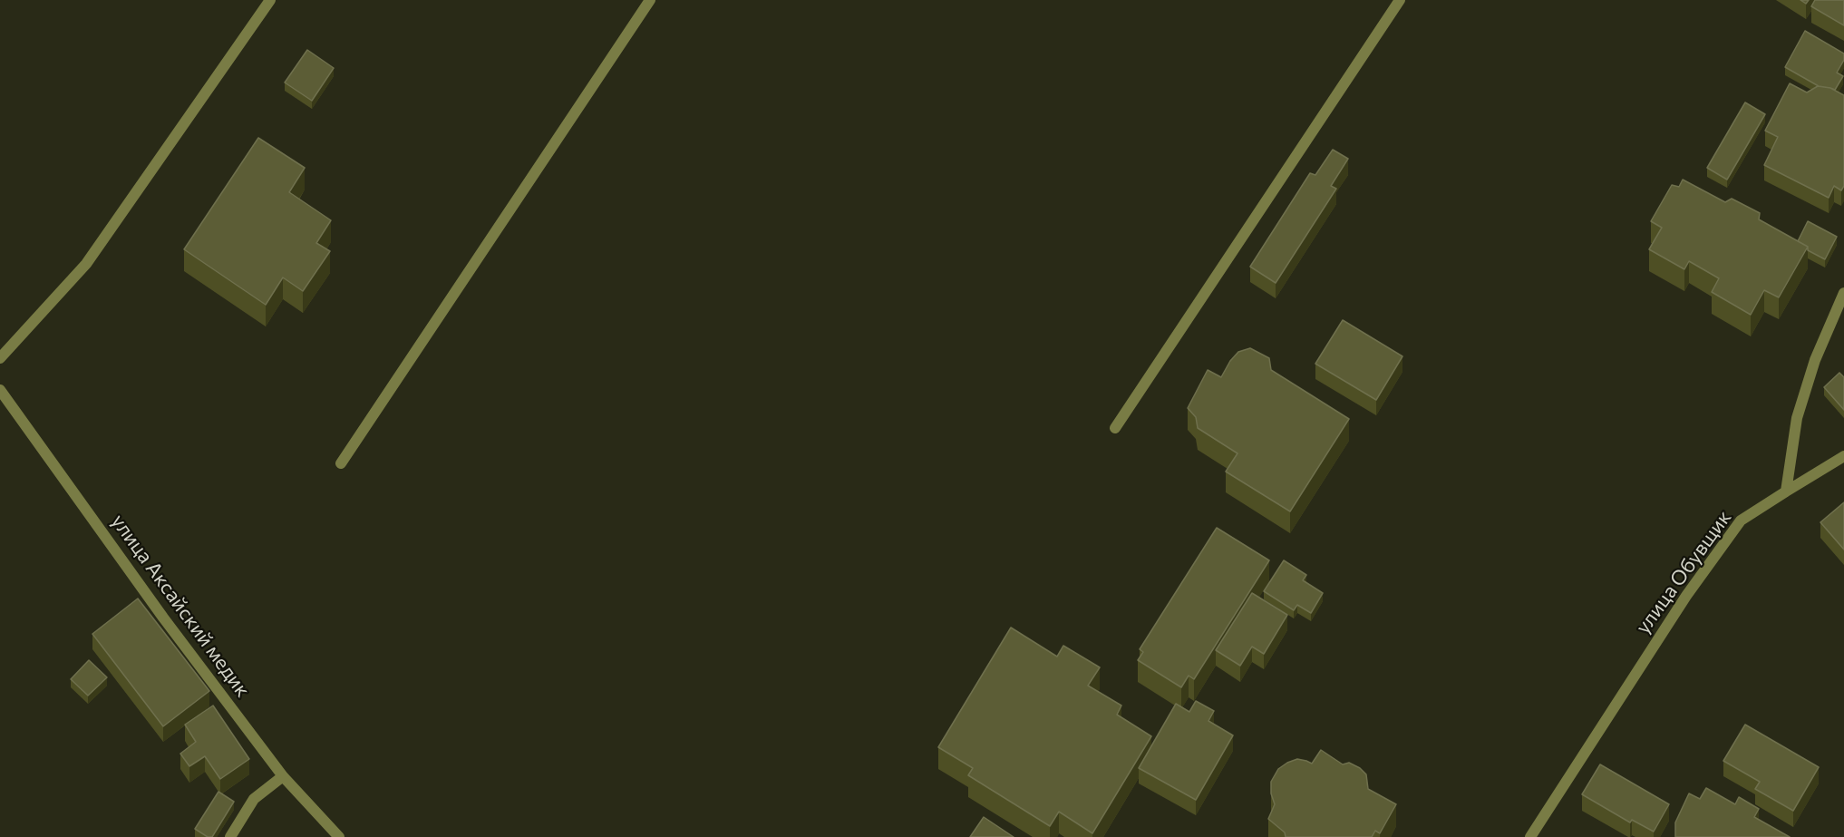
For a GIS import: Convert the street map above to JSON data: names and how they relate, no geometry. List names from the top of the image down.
{
  "streets": {
    "street": ["улица Обувщик", "улица Аксайский медик"]
  }
}
